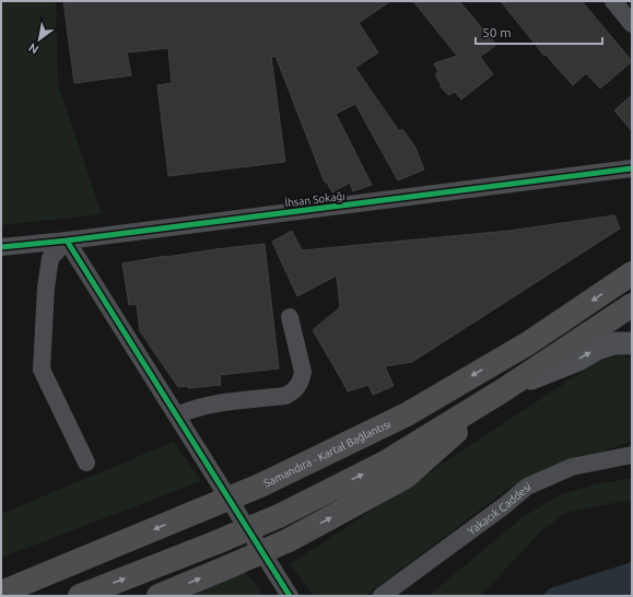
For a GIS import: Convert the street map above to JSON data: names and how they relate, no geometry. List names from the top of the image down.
{
  "streets": {
    "highway": ["Samandıra - Kartal Bağlantısı"],
    "street": ["İhsan Sokağı", "Yakacık Caddesi"]
  },
  "scale_bar": "50 m",
  "north": "bottom left"
}
